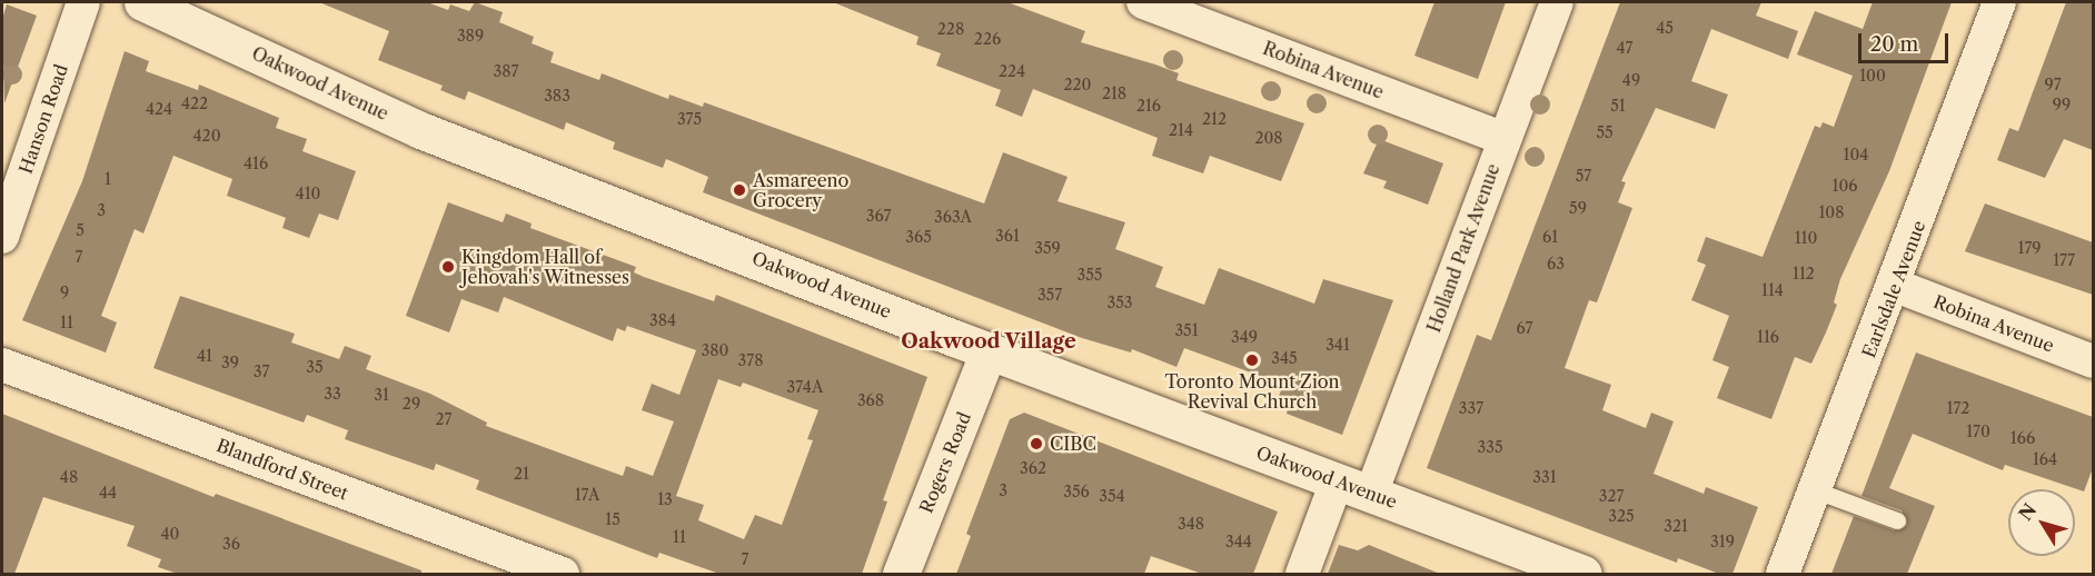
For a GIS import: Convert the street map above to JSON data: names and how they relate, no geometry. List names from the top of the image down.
{
  "streets": {
    "street": [
      "Robina Avenue",
      "Oakwood Avenue",
      "Hanson Road",
      "Holland Park Avenue",
      "Earlsdale Avenue",
      "Rogers Road",
      "Blandford Street"
    ]
  },
  "crossings": [
    ["Robina Avenue", "Holland Park Avenue"],
    ["Robina Avenue", "Earlsdale Avenue"],
    ["Oakwood Avenue", "Holland Park Avenue"],
    ["Oakwood Avenue", "Rogers Road"]
  ],
  "districts": ["Oakwood Village"],
  "places": [
    "Asmareeno Grocery",
    "Kingdom Hall of Jehovah's Witnesses",
    "Toronto Mount Zion Revival Church",
    "CIBC"
  ],
  "house_numbers": [
    "45",
    "228",
    "389",
    "226",
    "47",
    "387",
    "224",
    "100",
    "49",
    "220",
    "97",
    "218",
    "383",
    "422",
    "99",
    "216",
    "51",
    "424",
    "375",
    "212",
    "214",
    "55",
    "420",
    "208",
    "104",
    "416",
    "57",
    "1",
    "106",
    "410",
    "59",
    "3",
    "108",
    "367",
    "363A",
    "5",
    "361",
    "365",
    "61",
    "110",
    "359",
    "179",
    "7",
    "177",
    "63",
    "112",
    "355",
    "114",
    "9",
    "357",
    "353",
    "384",
    "11",
    "67",
    "351",
    "349",
    "116",
    "341",
    "380",
    "41",
    "345",
    "378",
    "39",
    "35",
    "37",
    "374A",
    "33",
    "31",
    "368",
    "29",
    "337",
    "172",
    "27",
    "170",
    "166",
    "335",
    "164",
    "362",
    "21",
    "48",
    "331",
    "3",
    "356",
    "44",
    "17A",
    "354",
    "327",
    "13",
    "325",
    "15",
    "348",
    "321",
    "40",
    "11",
    "344",
    "319",
    "36",
    "7"
  ],
  "scale_bar": "20 m",
  "north": "top left"
}
